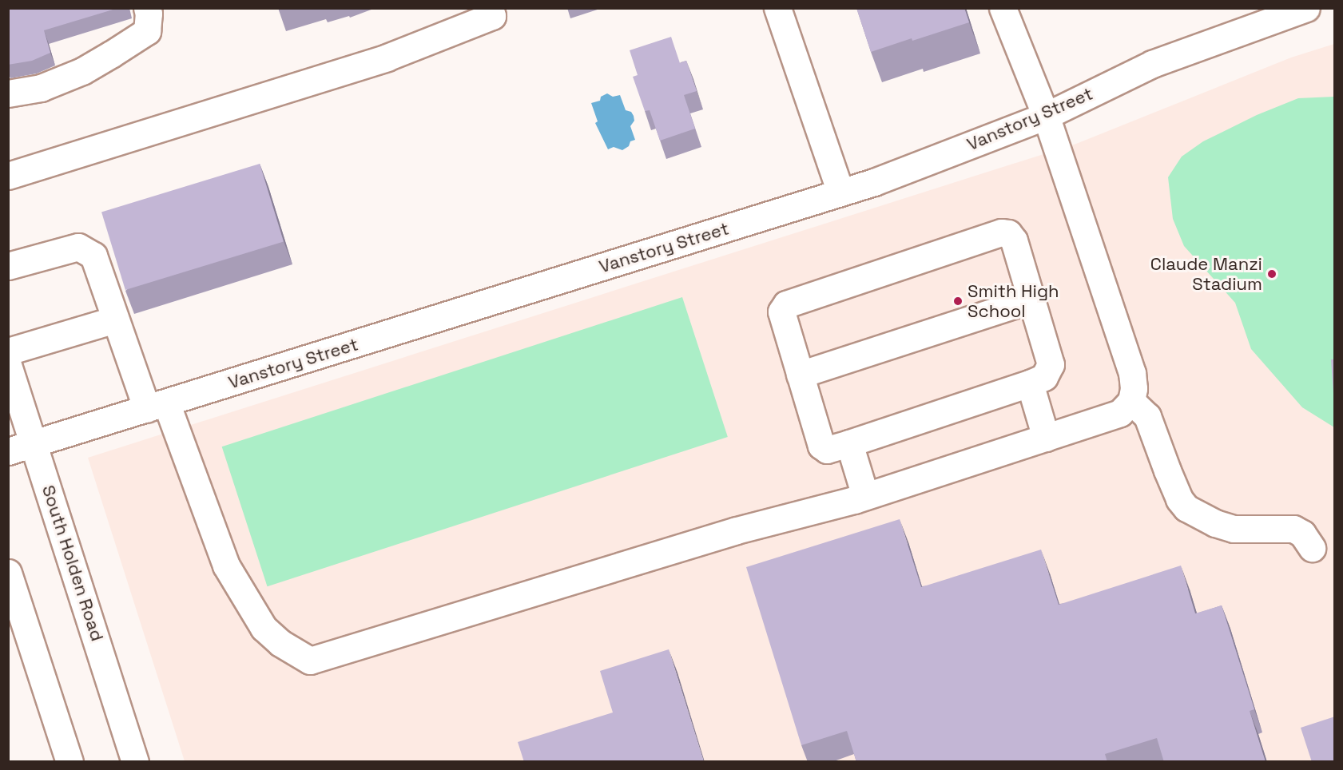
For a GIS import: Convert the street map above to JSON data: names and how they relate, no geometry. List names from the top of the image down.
{
  "streets": {
    "street": ["Vanstory Street", "South Holden Road"]
  },
  "crossings": [
    ["Vanstory Street", "South Holden Road"]
  ],
  "places": ["Claude Manzi Stadium", "Smith High School"]
}
